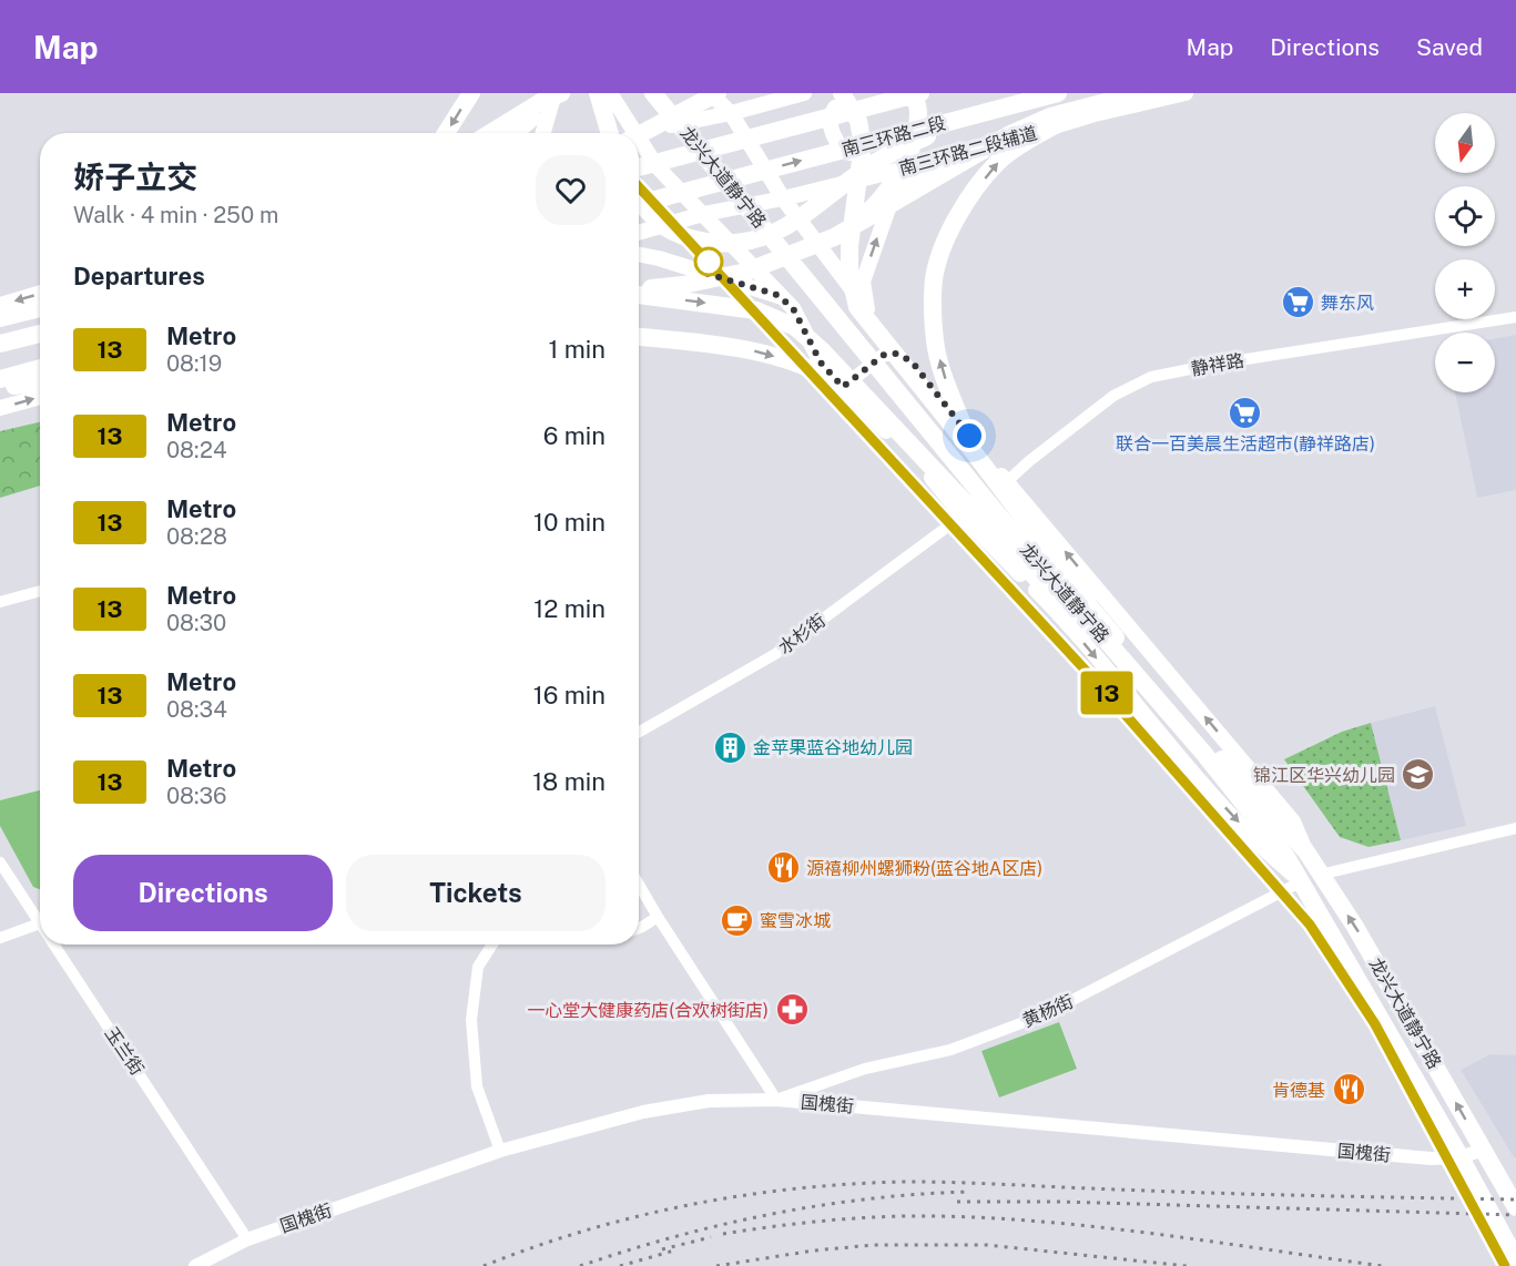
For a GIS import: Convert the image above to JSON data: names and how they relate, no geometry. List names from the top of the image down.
{
  "streets": {
    "main road": ["南三环路二段", "南三环路二段辅道", "龙兴大道静宁路"],
    "street": [
      "静祥路",
      "水杉街",
      "黄杨街",
      "玉兰街",
      "国槐街"
    ]
  },
  "crossings": [
    ["龙兴大道静宁路", "黄杨街"],
    ["龙兴大道静宁路", "国槐街"],
    ["静祥路", "水杉街"],
    ["黄杨街", "国槐街"],
    ["玉兰街", "国槐街"]
  ],
  "places": {
    "supermarket": ["舞东风", "联合一百美晨生活超市(静祥路店)"],
    "building": ["金苹果蓝谷地幼儿园"],
    "school or university": ["锦江区华兴幼儿园"],
    "restaurant": ["源禧柳州螺狮粉(蓝谷地A区店)", "肯德基"],
    "cafe": ["蜜雪冰城"],
    "pharmacy": ["一心堂大健康药店(合欢树街店)"]
  },
  "lines": ["metro line 13"],
  "north": "bottom",
  "page": {
    "header": "Map",
    "nav": ["Map", "Directions", "Saved"],
    "on_map": "13",
    "map_buttons": ["+", "−"],
    "heading": [
      ["娇子立交", "Walk · 4 min · 250 m"],
      "Departures"
    ],
    "list": [
      {
        "mark": "13",
        "name": "Metro",
        "note": "08:19",
        "value": "1 min"
      },
      {
        "mark": "13",
        "name": "Metro",
        "note": "08:24",
        "value": "6 min"
      },
      {
        "mark": "13",
        "name": "Metro",
        "note": "08:28",
        "value": "10 min"
      },
      {
        "mark": "13",
        "name": "Metro",
        "note": "08:30",
        "value": "12 min"
      },
      {
        "mark": "13",
        "name": "Metro",
        "note": "08:34",
        "value": "16 min"
      },
      {
        "mark": "13",
        "name": "Metro",
        "note": "08:36",
        "value": "18 min"
      }
    ],
    "buttons": ["Directions", "Tickets"]
  }
}
